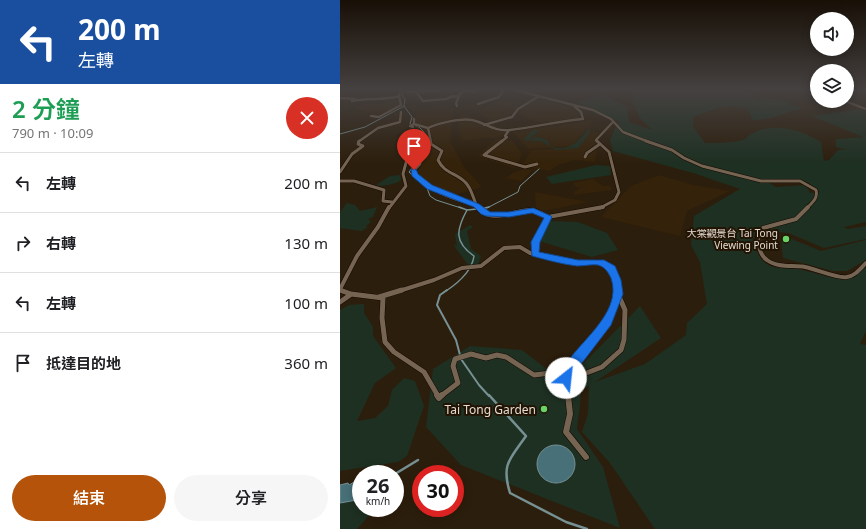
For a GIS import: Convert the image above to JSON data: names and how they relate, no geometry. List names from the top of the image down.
{
  "places": ["大棠觀景台 Tai Tong Viewing Point", "Tai Tong Garden"],
  "page": {
    "turn": ["200 m", "左轉"],
    "heading": ["2 分鐘", "790 m · 10:09"],
    "list": [
      {
        "name": "左轉",
        "value": "200 m"
      },
      {
        "name": "右轉",
        "value": "130 m"
      },
      {
        "name": "左轉",
        "value": "100 m"
      },
      {
        "name": "抵達目的地",
        "value": "360 m"
      }
    ],
    "speed": "26 km/h",
    "limit": "30",
    "buttons": ["結束", "分享"]
  }
}
